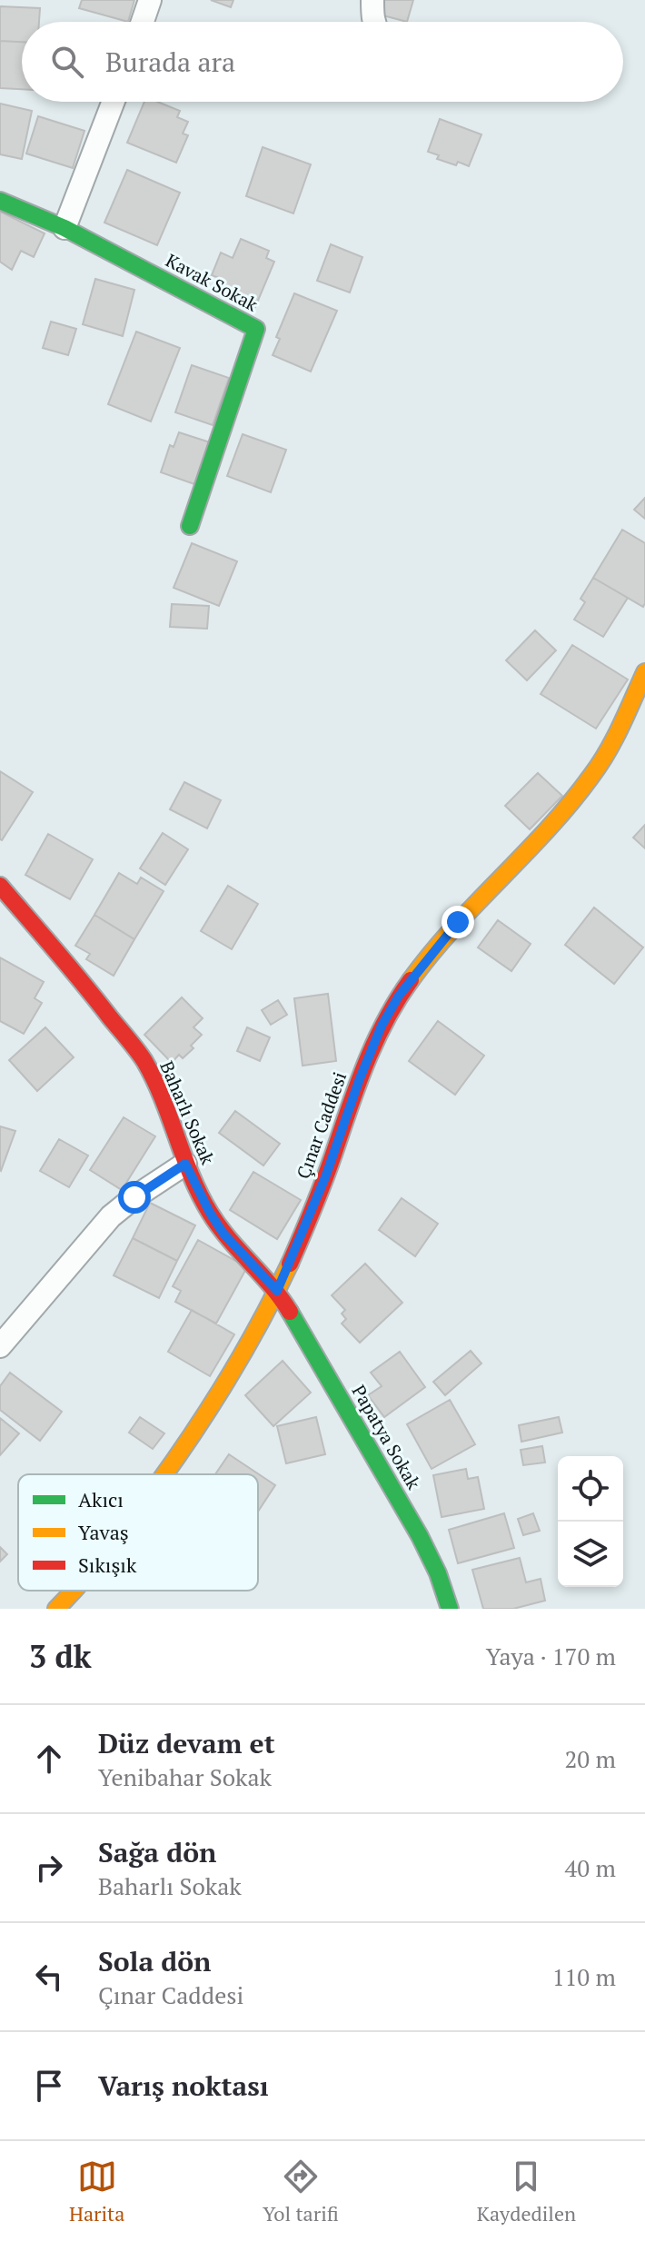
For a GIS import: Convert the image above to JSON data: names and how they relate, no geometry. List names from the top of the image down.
{
  "streets": {
    "street": [
      "Kavak Sokak",
      "Baharlı Sokak",
      "Çınar Caddesi",
      "Papatya Sokak"
    ]
  },
  "crossings": [
    ["Baharlı Sokak", "Çınar Caddesi"],
    ["Baharlı Sokak", "Papatya Sokak"],
    ["Çınar Caddesi", "Papatya Sokak"]
  ],
  "legend": ["Akıcı", "Yavaş", "Sıkışık"],
  "page": {
    "search": "Burada ara",
    "heading": ["3 dk", "Yaya · 170 m"],
    "list": [
      ["Düz devam et", "Yenibahar Sokak", "20 m"],
      ["Sağa dön", "Baharlı Sokak", "40 m"],
      ["Sola dön", "Çınar Caddesi", "110 m"],
      "Varış noktası"
    ],
    "nav": ["Harita", "Yol tarifi", "Kaydedilen"]
  }
}
